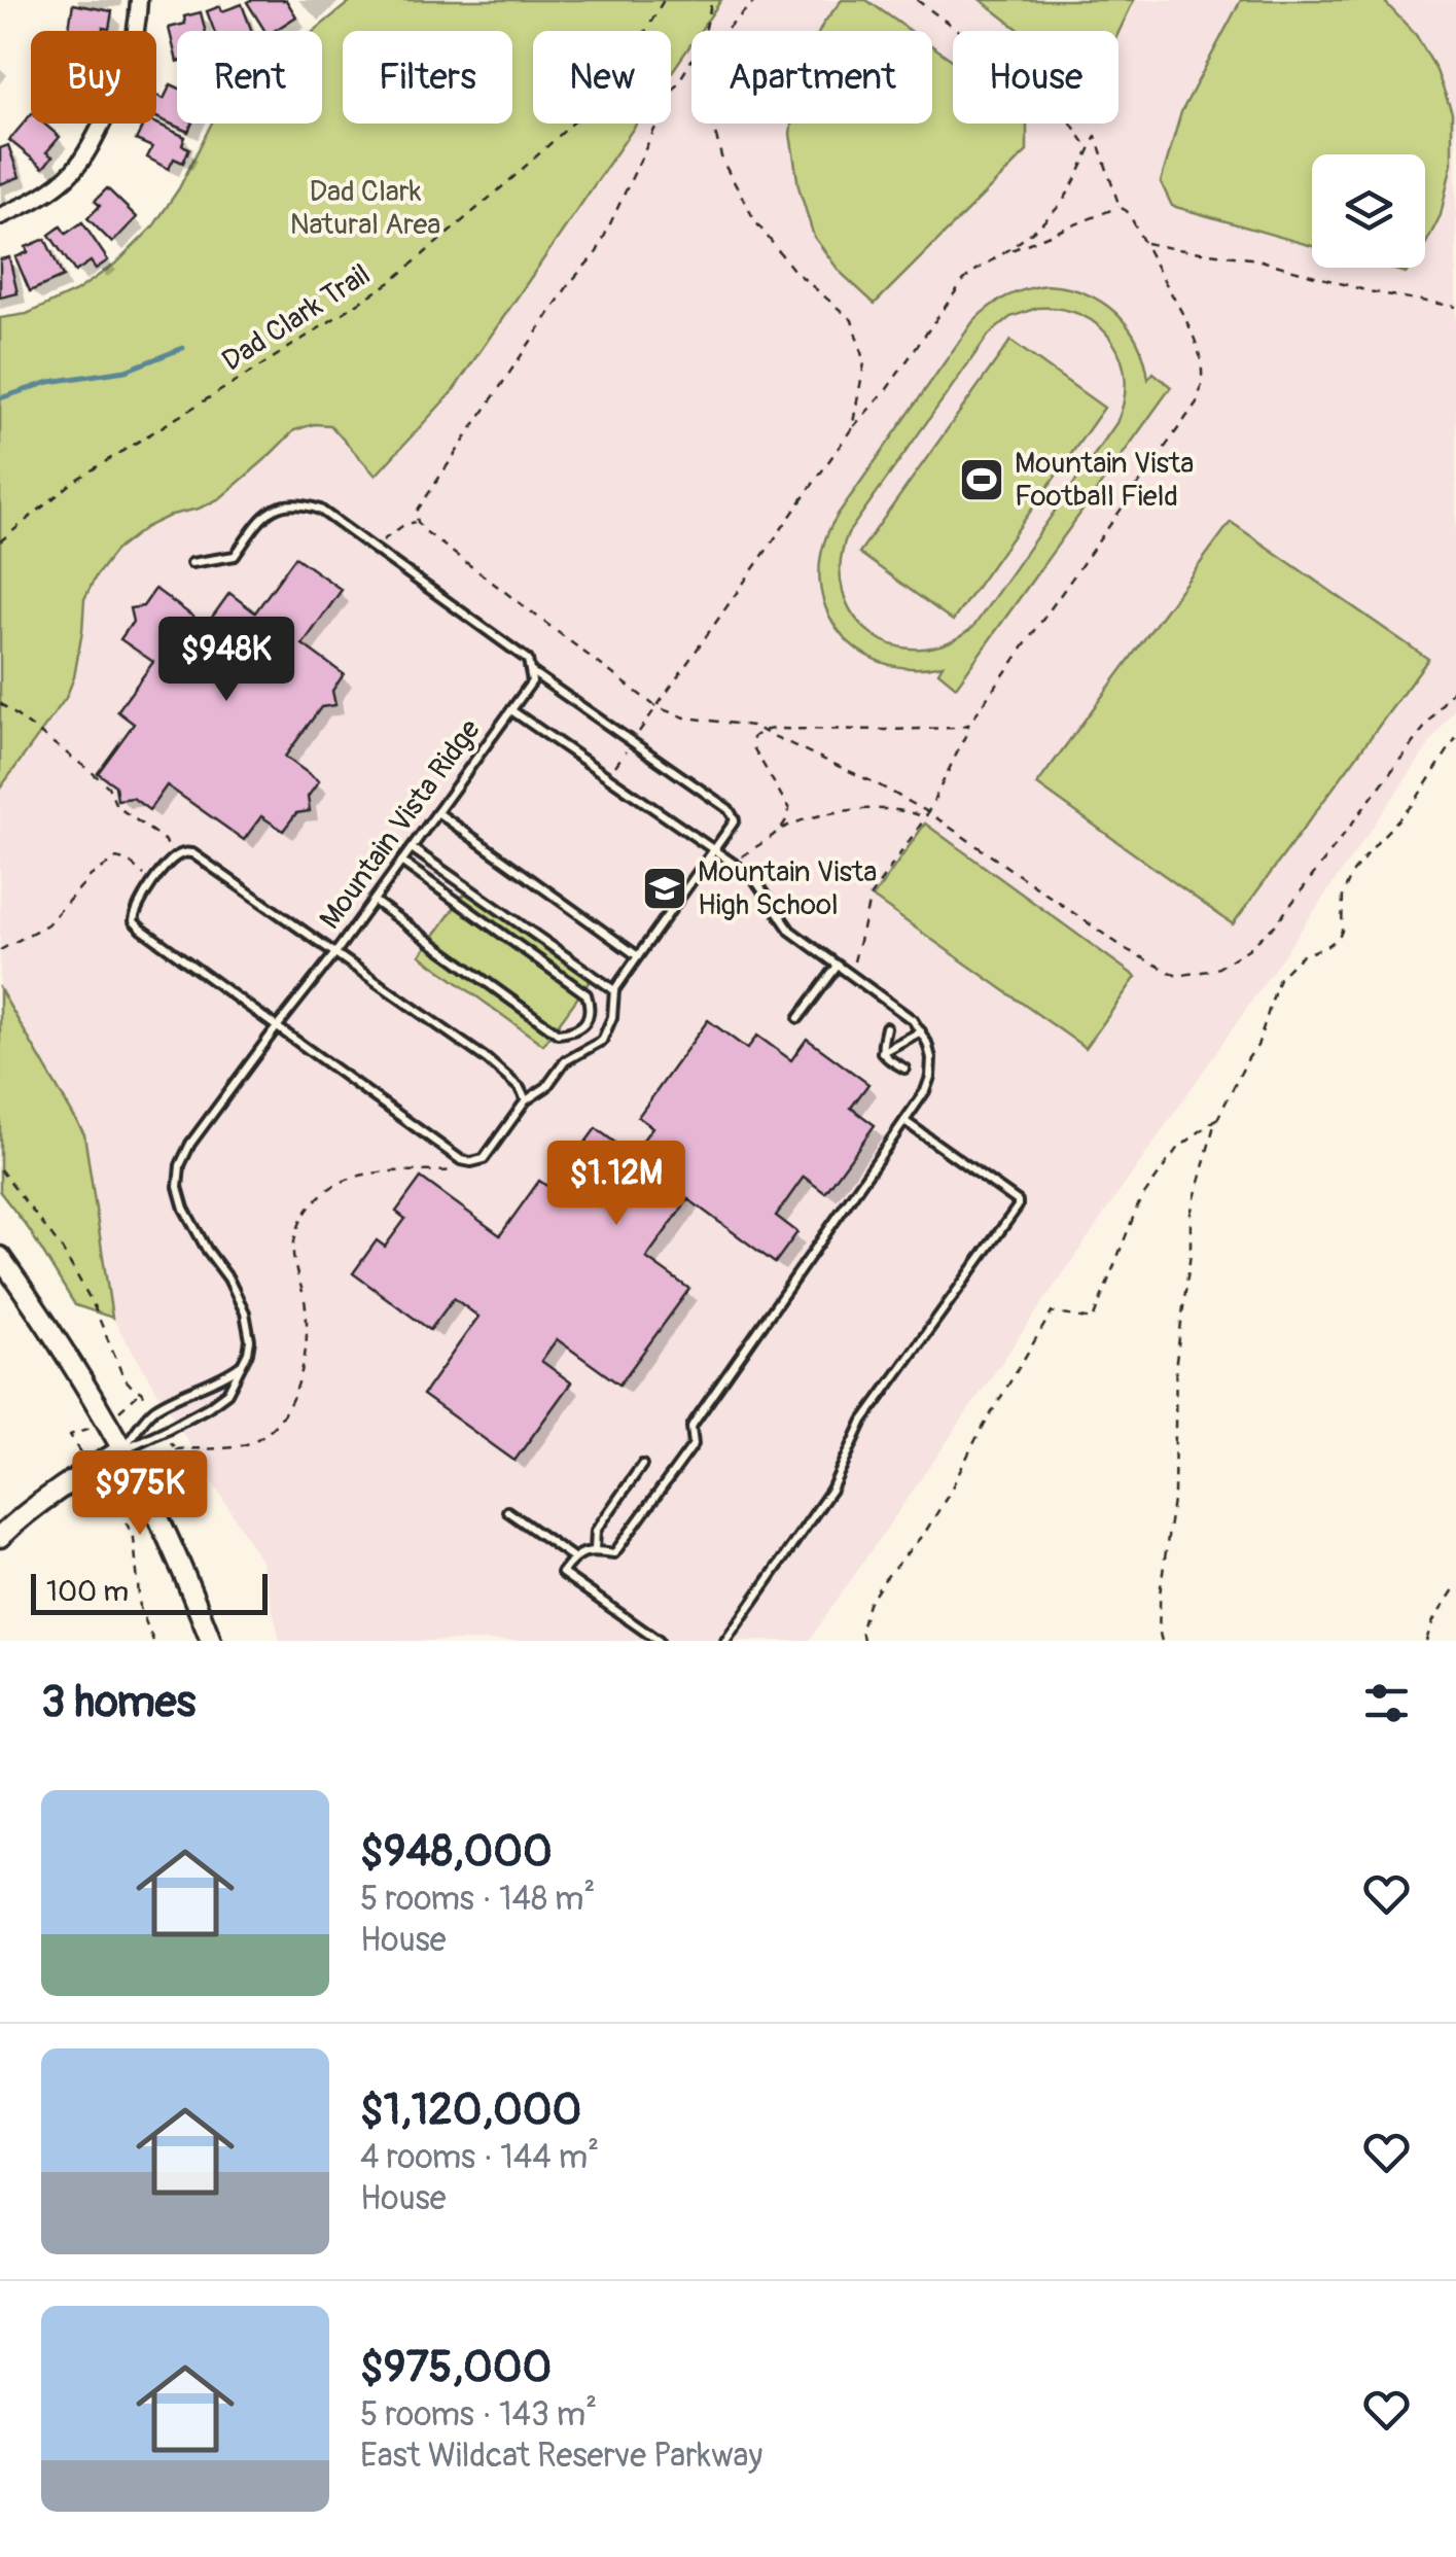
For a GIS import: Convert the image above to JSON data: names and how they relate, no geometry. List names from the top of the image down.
{
  "streets": {
    "lane": ["Mountain Vista Ridge"],
    "path": ["Dad Clark Trail"]
  },
  "parks": ["Dad Clark Natural Area"],
  "places": {
    "sports": ["Mountain Vista Football Field"],
    "school or university": ["Mountain Vista High School"]
  },
  "scale_bar": "100 m",
  "page": {
    "chip": [
      "Buy",
      "Rent",
      "Filters",
      "New",
      "Apartment",
      "House"
    ],
    "price": ["$948K", "$1.12M", "$975K"],
    "scale": "100 m",
    "heading": "3 homes",
    "list": [
      {
        "name": "$948,000",
        "note": "5 rooms · 148 m² · House"
      },
      {
        "name": "$1,120,000",
        "note": "4 rooms · 144 m² · House"
      },
      {
        "name": "$975,000",
        "note": "5 rooms · 143 m² · East Wildcat Reserve Parkway"
      }
    ]
  }
}
